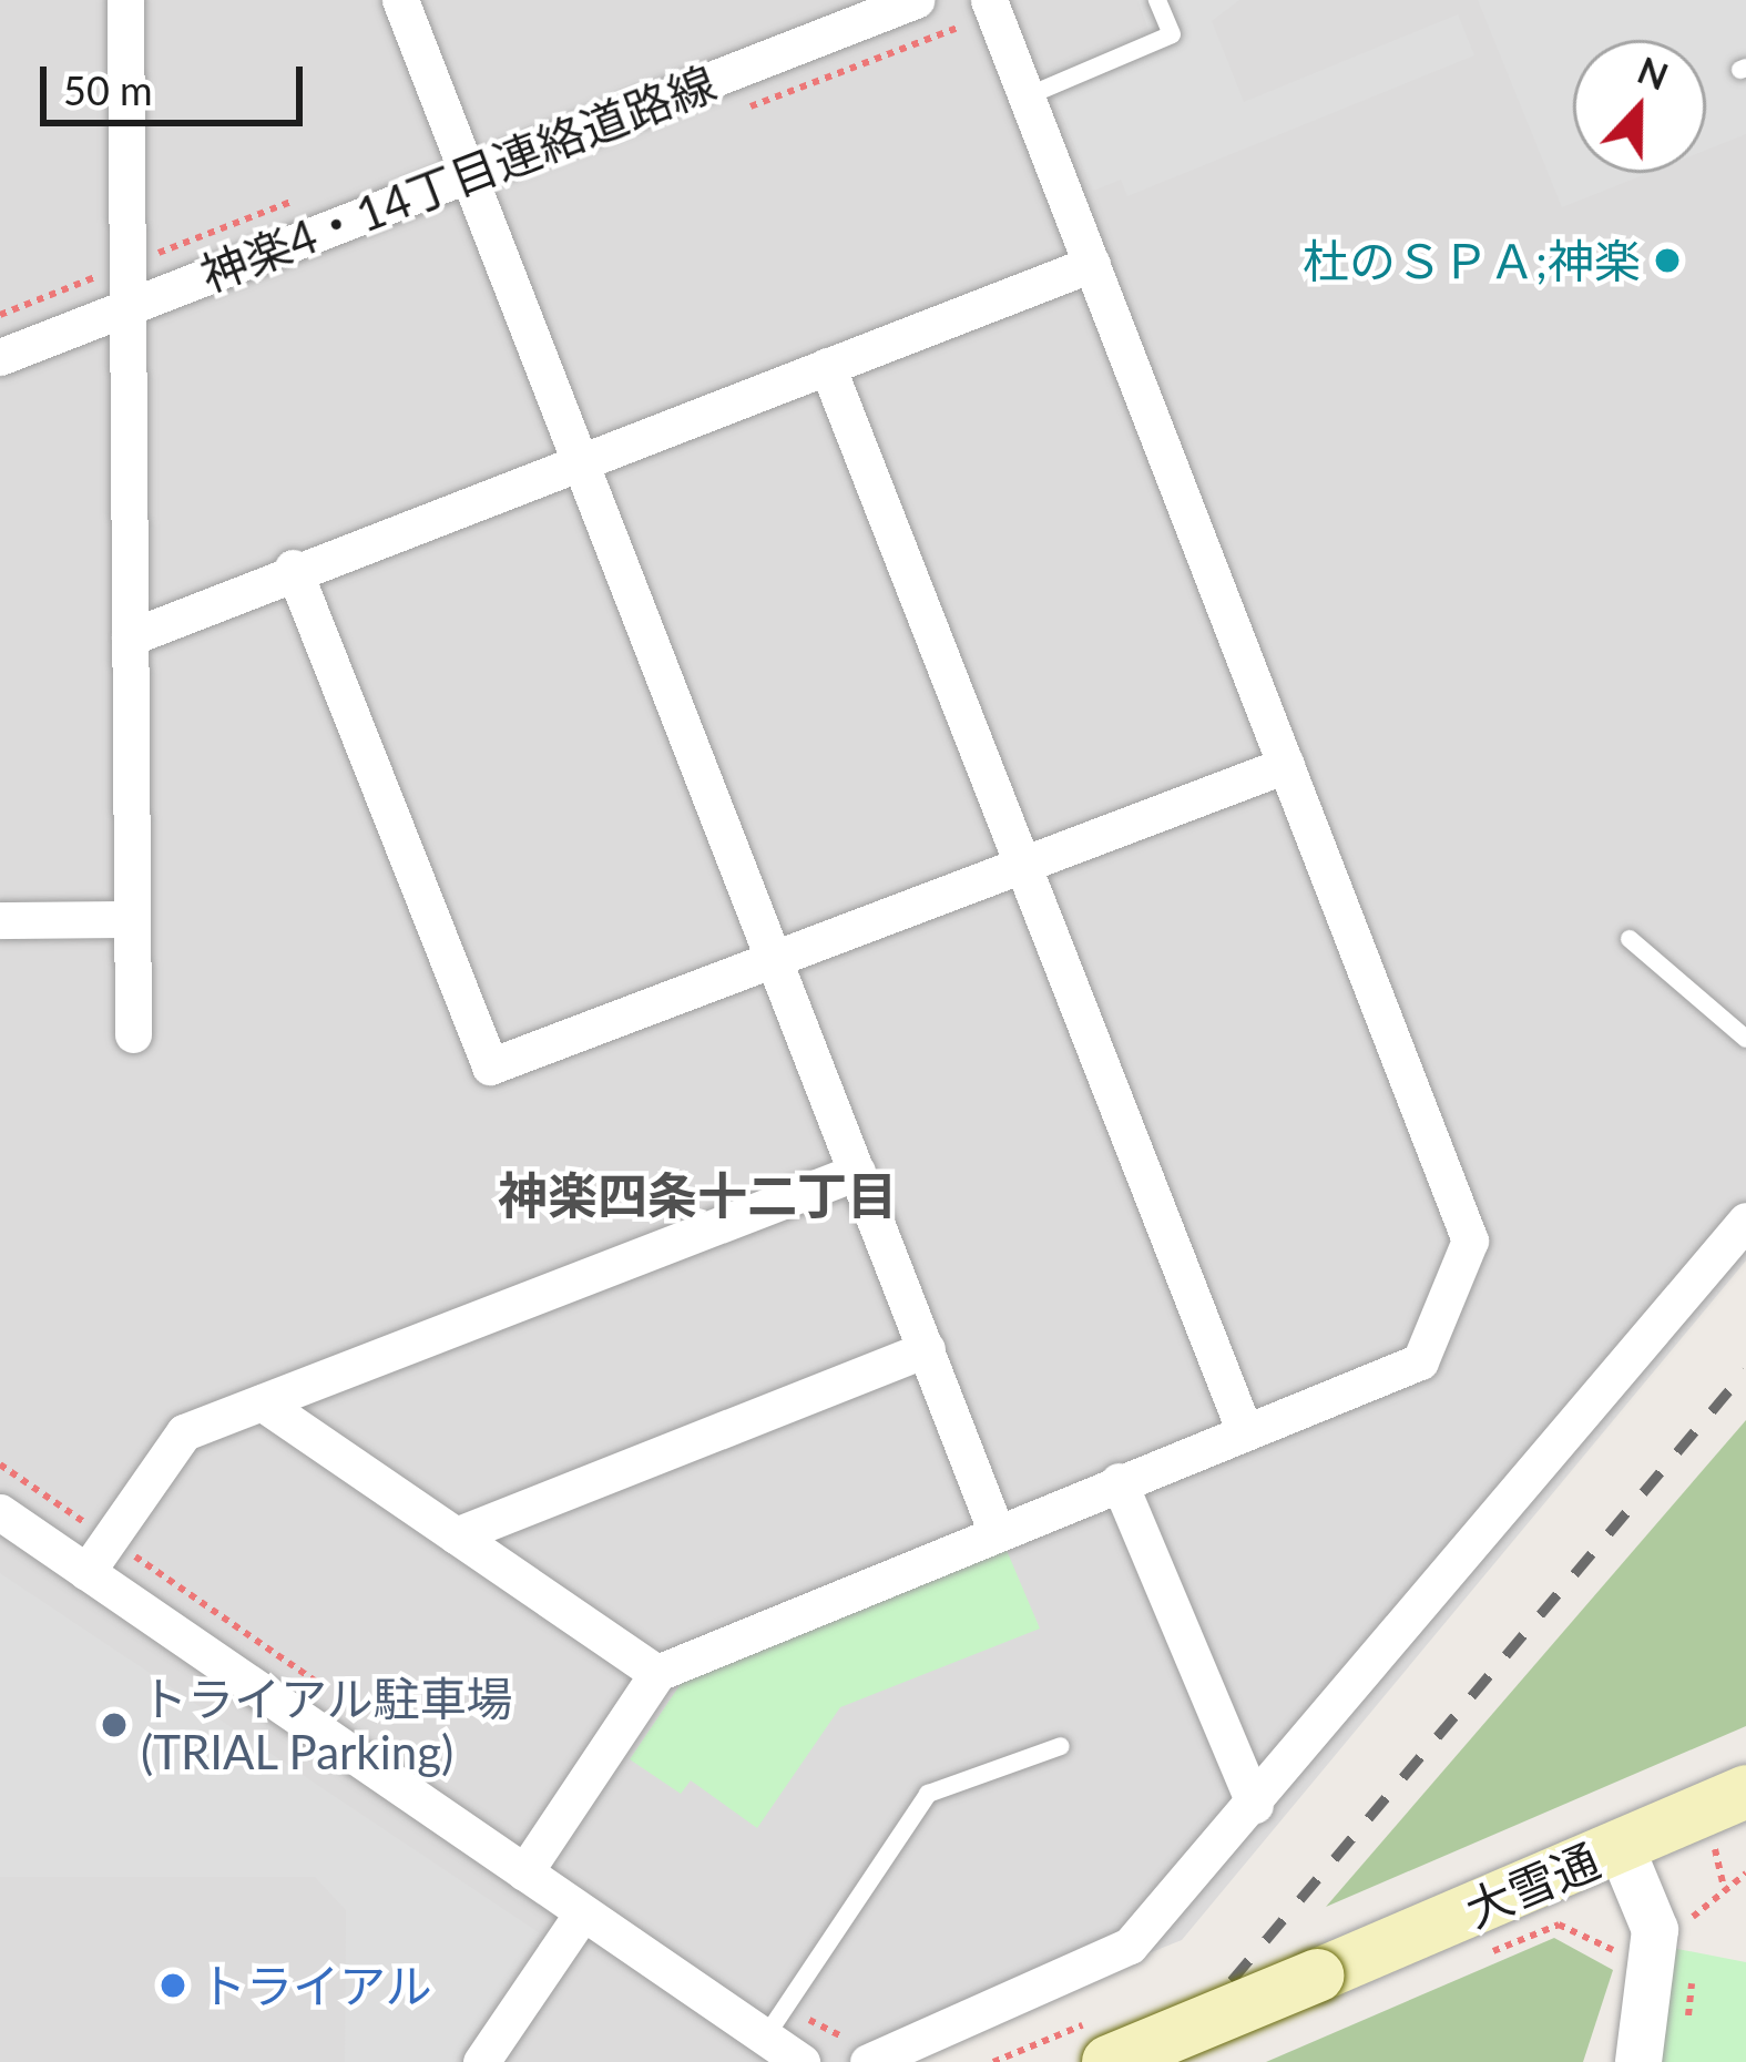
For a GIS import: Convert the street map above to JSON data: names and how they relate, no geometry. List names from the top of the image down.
{
  "streets": {
    "main road": ["大雪通"],
    "street": ["神楽4・14丁目連絡道路線"]
  },
  "districts": ["神楽四条十二丁目"],
  "places": ["杜のＳＰＡ;神楽", "トライアル駐車場 (TRIAL Parking)", "トライアル"],
  "scale_bar": "50 m",
  "north": "top"
}
